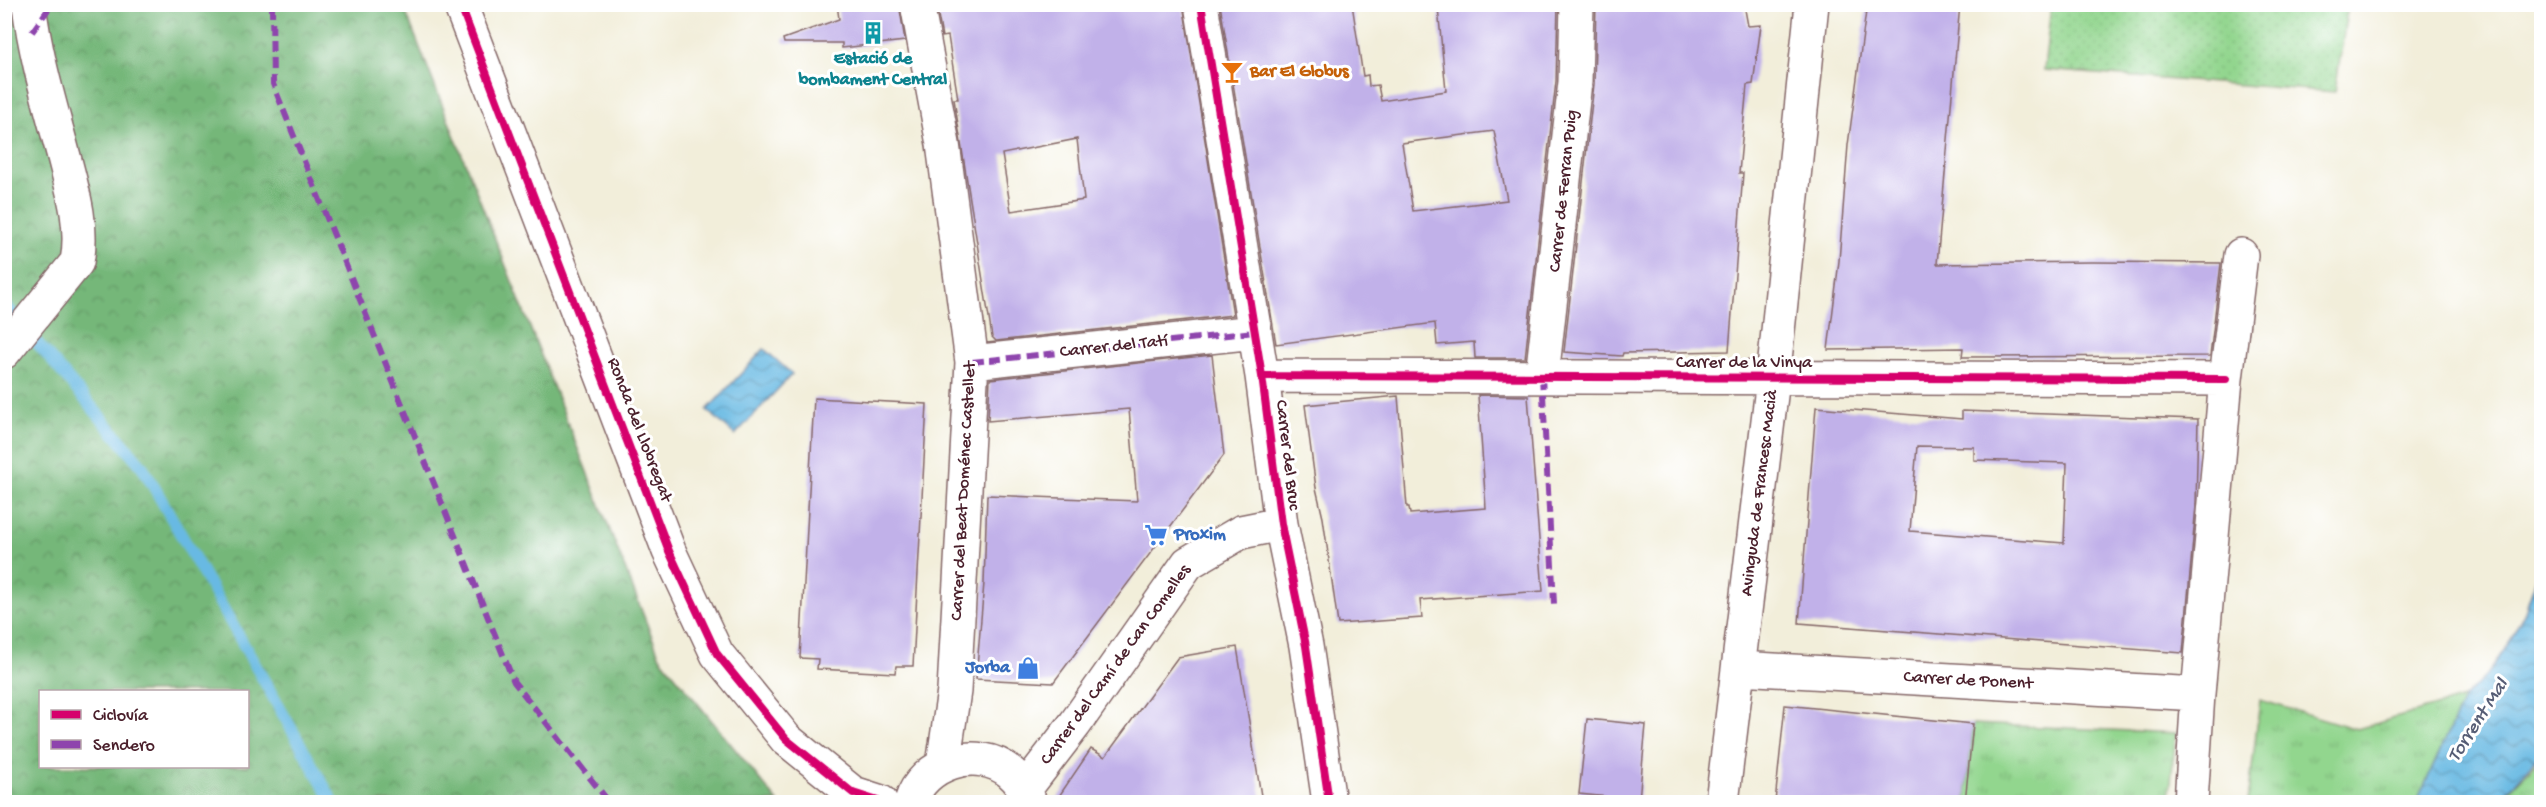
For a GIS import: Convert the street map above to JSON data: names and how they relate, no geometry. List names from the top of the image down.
{
  "streets": {
    "street": [
      "Carrer de Ferran Puig",
      "Carrer del Tatí",
      "Carrer de la Vinya",
      "Ronda del Llobregat",
      "Carrer del Bruc",
      "Carrer del Beat Doménec Castellet",
      "Avinguda de Francesc Macià",
      "Carrer del Camí de Can Comelles",
      "Carrer de Ponent"
    ]
  },
  "crossings": [
    ["Carrer de Ferran Puig", "Carrer de la Vinya"],
    ["Carrer del Tatí", "Carrer del Bruc"],
    ["Carrer del Tatí", "Carrer del Beat Doménec Castellet"],
    ["Carrer de la Vinya", "Carrer del Bruc"],
    ["Carrer de la Vinya", "Avinguda de Francesc Macià"],
    ["Carrer del Bruc", "Carrer del Camí de Can Comelles"],
    ["Avinguda de Francesc Macià", "Carrer de Ponent"]
  ],
  "water": ["Torrent Mal"],
  "places": {
    "building": ["Estació de bombament Central"],
    "bar": ["Bar El Globus"],
    "supermarket": ["Proxim"],
    "shop": ["Jorba"]
  },
  "legend": ["Ciclovía", "Sendero"]
}
